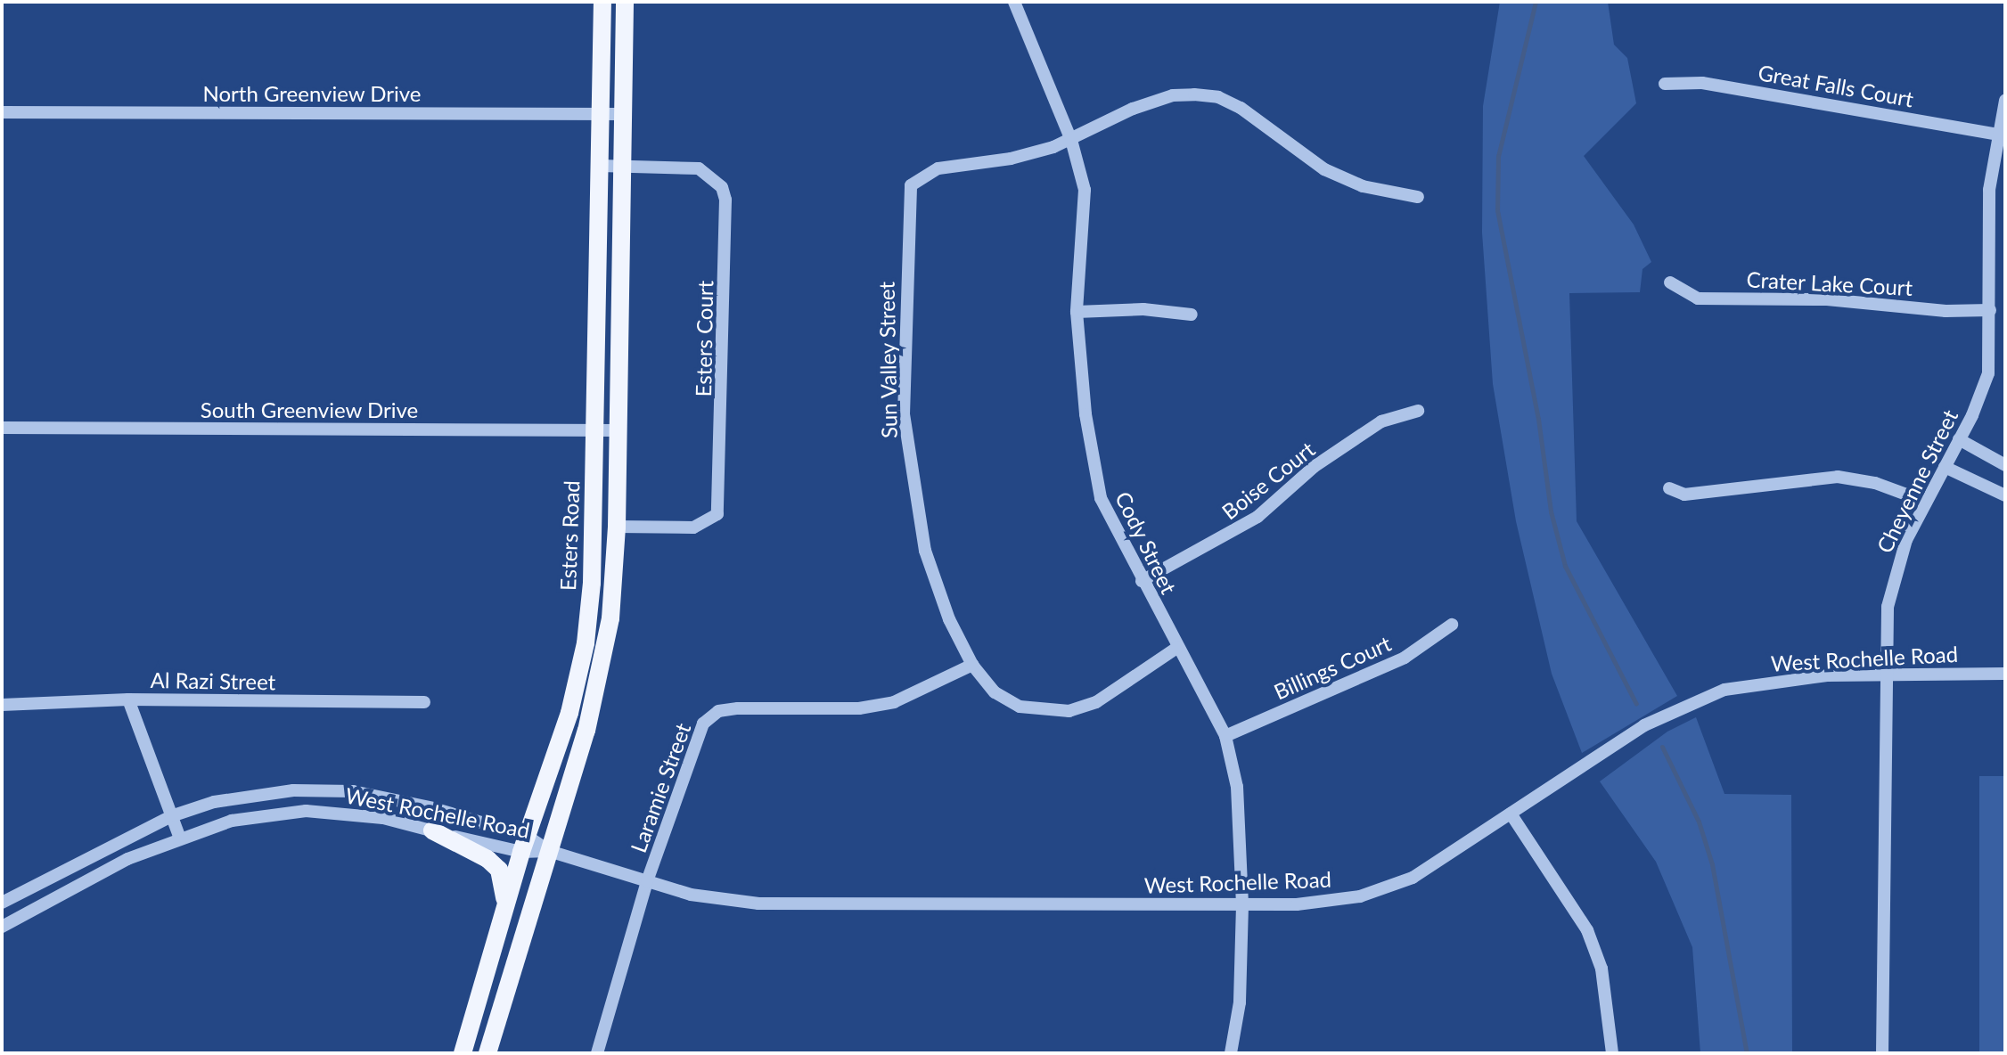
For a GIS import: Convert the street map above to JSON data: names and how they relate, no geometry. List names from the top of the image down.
{
  "streets": {
    "main road": ["Esters Road"],
    "street": [
      "Great Falls Court",
      "North Greenview Drive",
      "Crater Lake Court",
      "Esters Court",
      "Sun Valley Street",
      "South Greenview Drive",
      "Boise Court",
      "Cheyenne Street",
      "Cody Street",
      "West Rochelle Road",
      "Billings Court",
      "Al Razi Street",
      "Laramie Street"
    ]
  },
  "crossings": [
    ["Great Falls Court", "Cheyenne Street"],
    ["North Greenview Drive", "Esters Road"],
    ["Crater Lake Court", "Cheyenne Street"],
    ["Esters Court", "Esters Road"],
    ["Sun Valley Street", "Cody Street"],
    ["Sun Valley Street", "Laramie Street"],
    ["South Greenview Drive", "Esters Road"],
    ["Boise Court", "Cody Street"],
    ["Cheyenne Street", "West Rochelle Road"],
    ["Esters Road", "West Rochelle Road"],
    ["Cody Street", "West Rochelle Road"],
    ["Cody Street", "Billings Court"],
    ["West Rochelle Road", "Laramie Street"]
  ]
}
